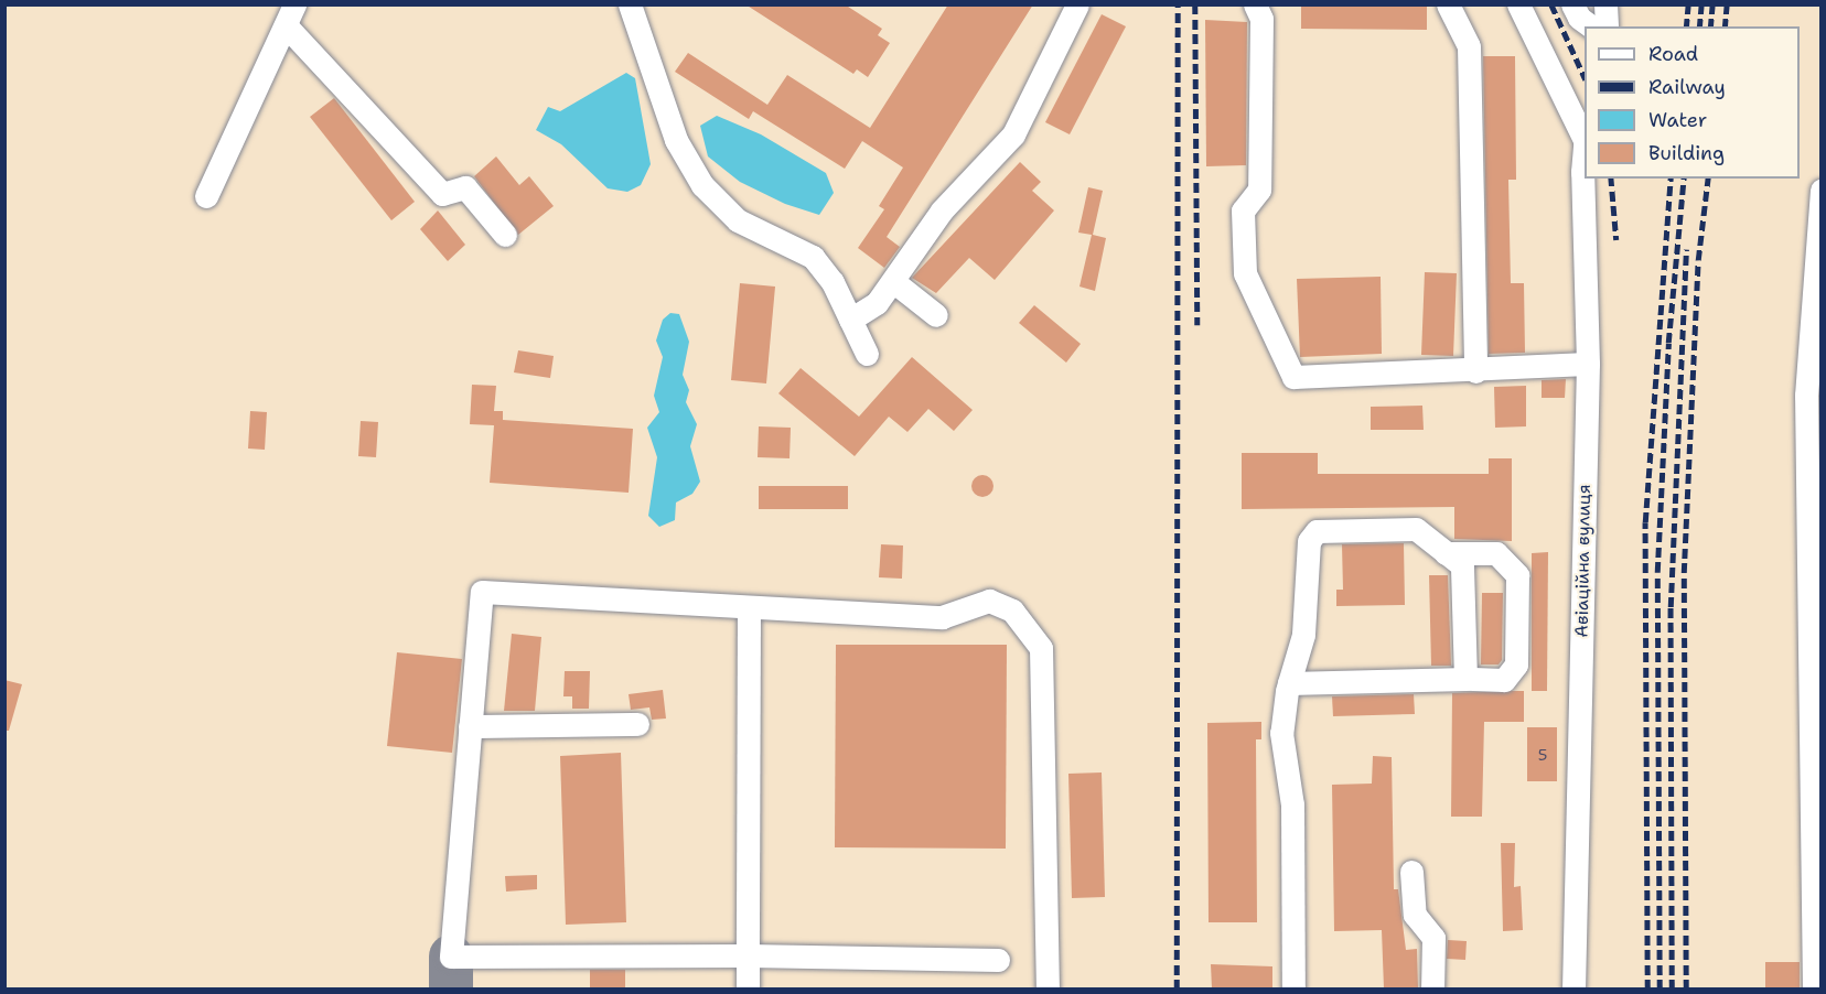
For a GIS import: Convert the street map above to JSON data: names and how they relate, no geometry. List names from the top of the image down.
{
  "streets": {
    "street": ["Авіаційна вулиця"]
  },
  "house_numbers": ["5"],
  "legend": [
    "Road",
    "Railway",
    "Water",
    "Building"
  ]
}
